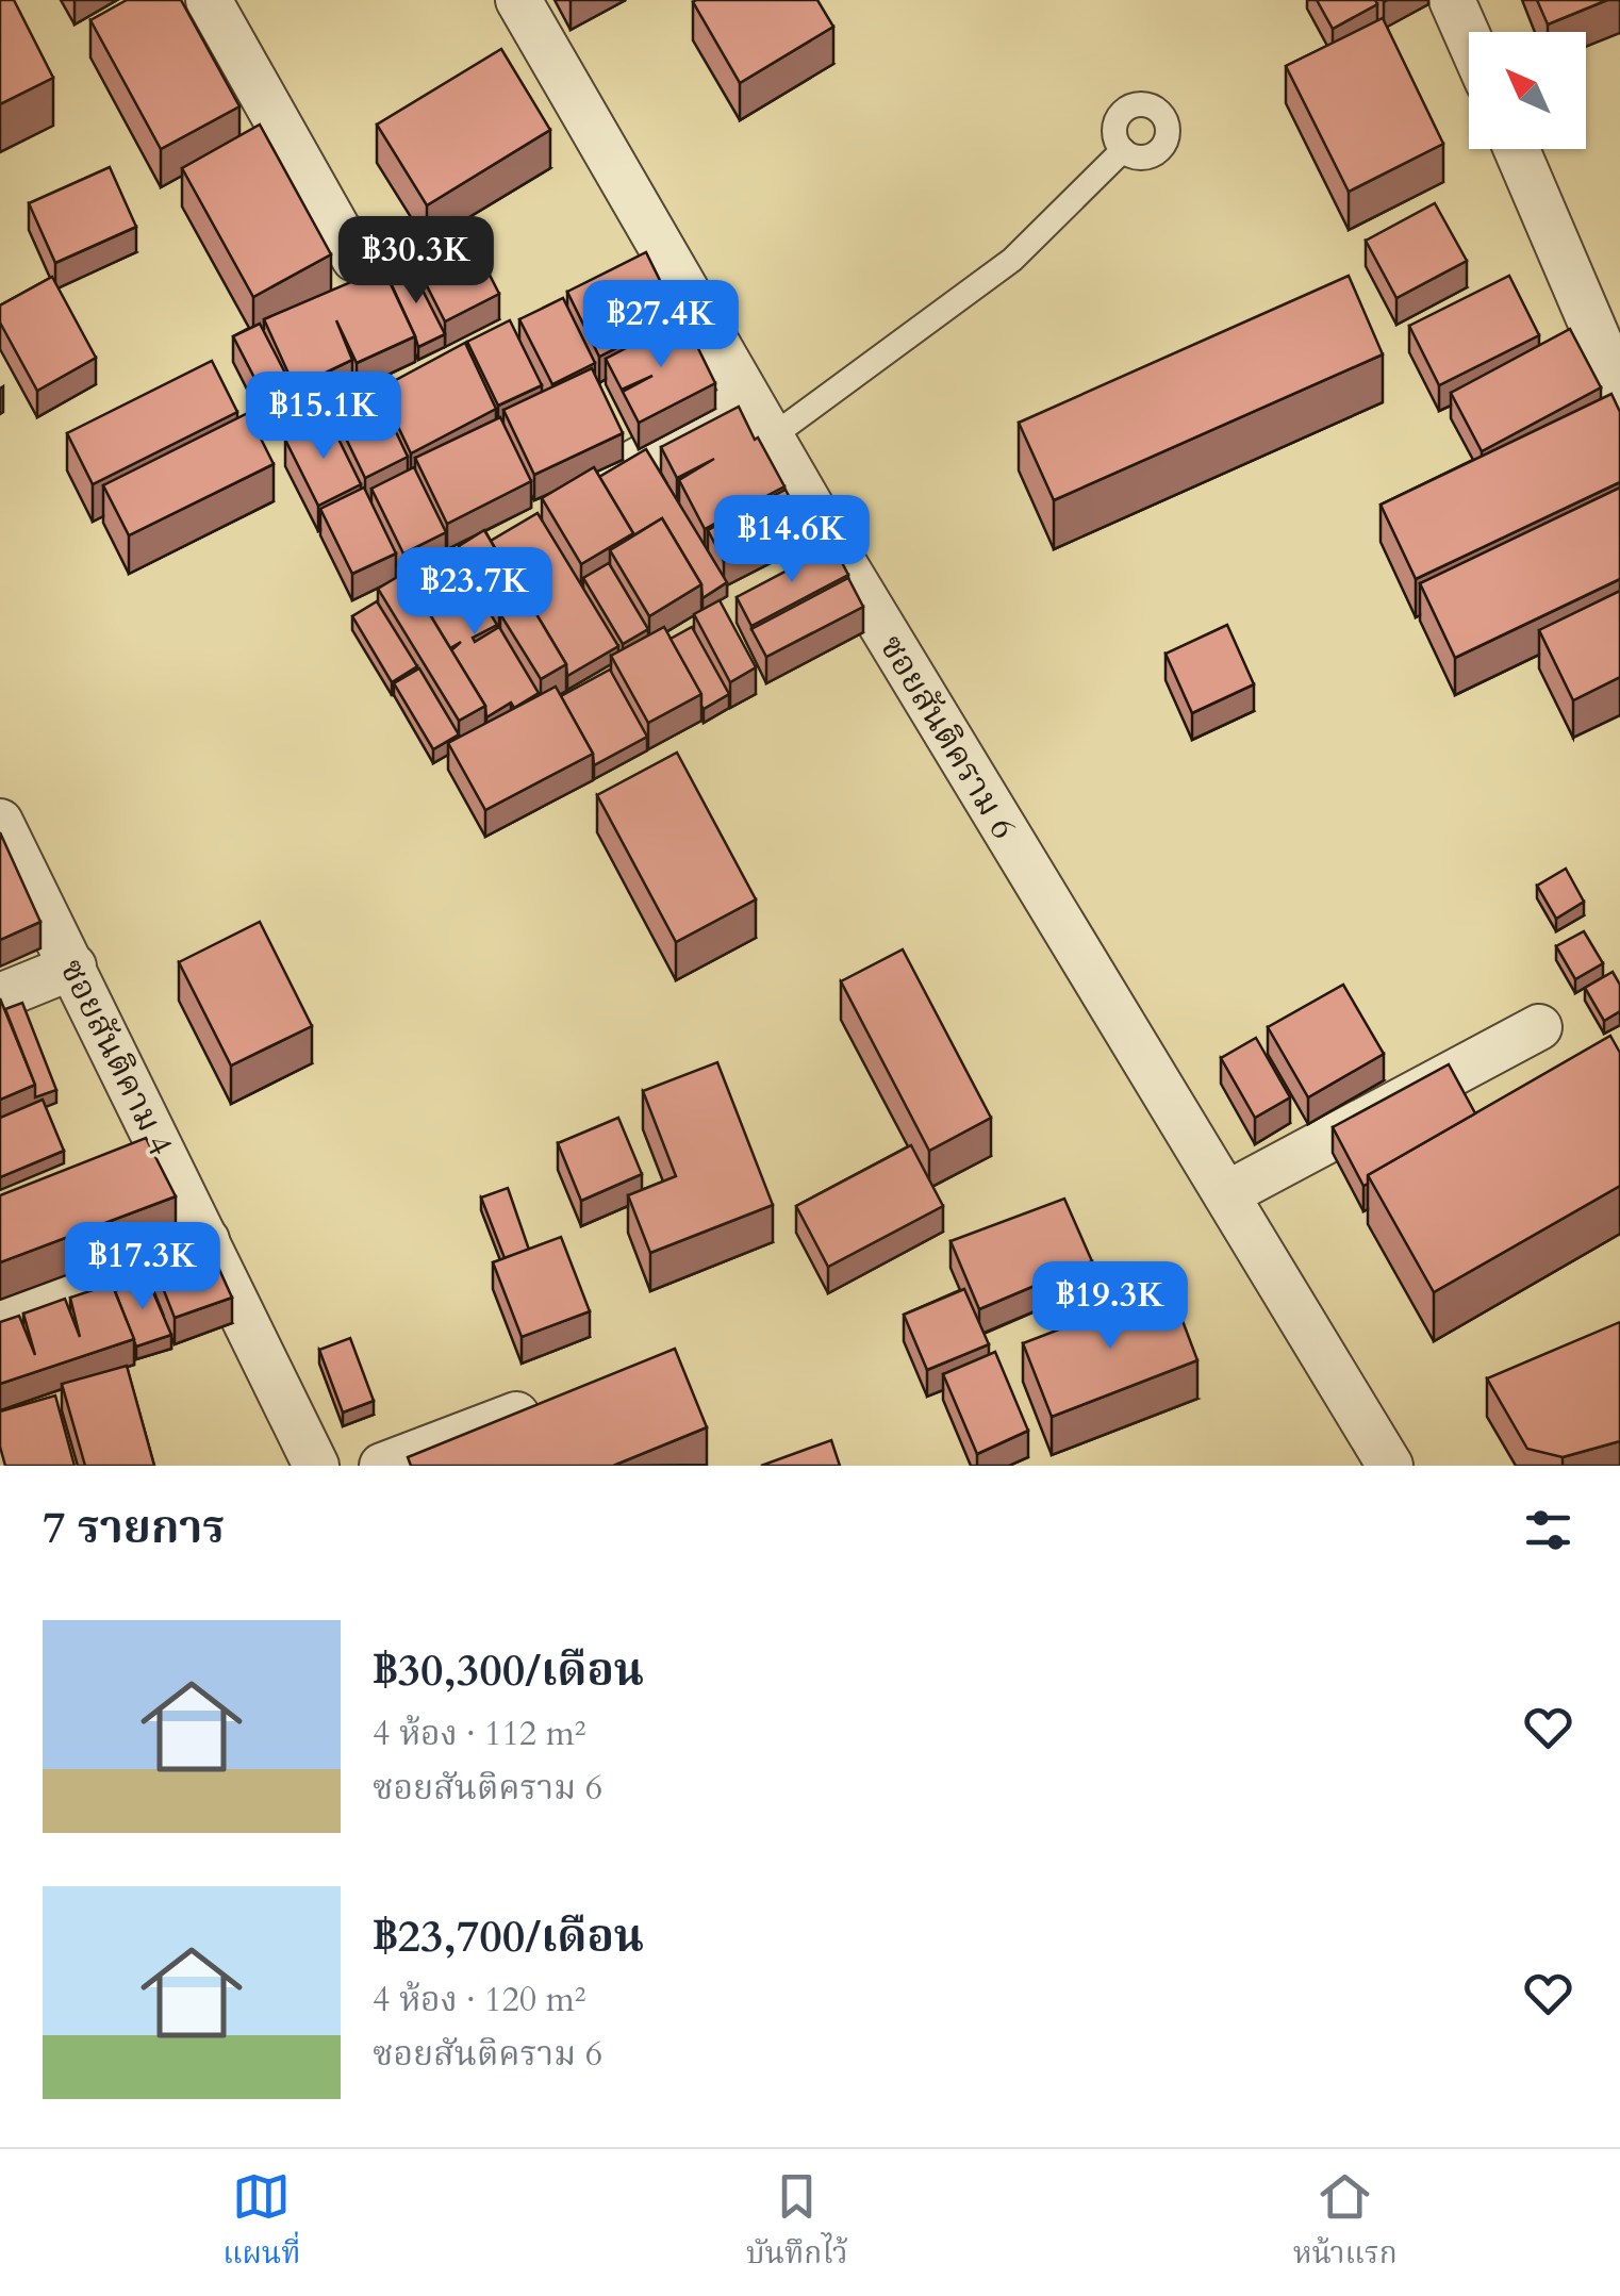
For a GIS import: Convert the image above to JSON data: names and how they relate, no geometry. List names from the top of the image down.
{
  "streets": {
    "street": ["ซอยสันติคราม 6", "ซอยสันติคาม 4"]
  },
  "north": "top left",
  "page": {
    "price": [
      "฿30.3K",
      "฿27.4K",
      "฿15.1K",
      "฿14.6K",
      "฿23.7K",
      "฿17.3K",
      "฿19.3K"
    ],
    "heading": "7 รายการ",
    "list": [
      {
        "name": "฿30,300/เดือน",
        "note": "4 ห้อง · 112 m² · ซอยสันติคราม 6"
      },
      {
        "name": "฿23,700/เดือน",
        "note": "4 ห้อง · 120 m² · ซอยสันติคราม 6"
      }
    ],
    "tabs": ["แผนที่", "บันทึกไว้", "หน้าแรก"]
  }
}
